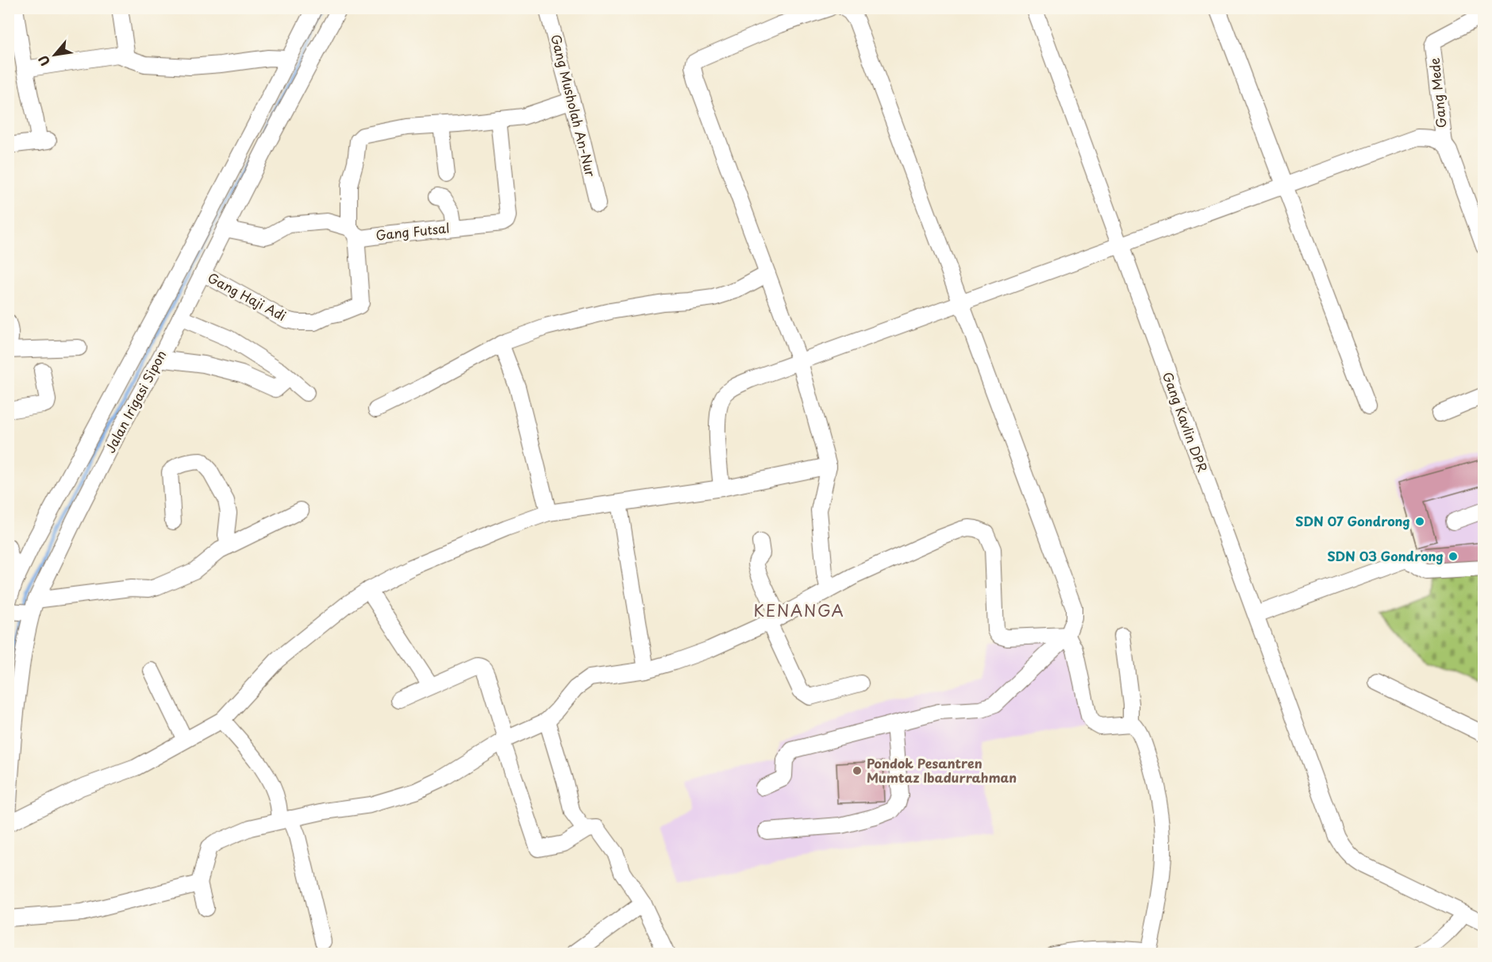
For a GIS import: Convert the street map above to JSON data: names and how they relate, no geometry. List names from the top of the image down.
{
  "streets": {
    "street": [
      "Gang Mede",
      "Gang Musholah An-Nur",
      "Gang Futsal",
      "Gang Haji Adi",
      "Jalan Irigasi Sipon",
      "Gang Kavlin DPR"
    ]
  },
  "crossings": [
    ["Gang Futsal", "Gang Haji Adi"],
    ["Gang Futsal", "Jalan Irigasi Sipon"],
    ["Gang Haji Adi", "Jalan Irigasi Sipon"]
  ],
  "districts": ["KENANGA"],
  "places": ["SDN 07 Gondrong", "SDN 03 Gondrong", "Pondok Pesantren Mumtaz Ibadurrahman"],
  "north": "bottom left"
}
